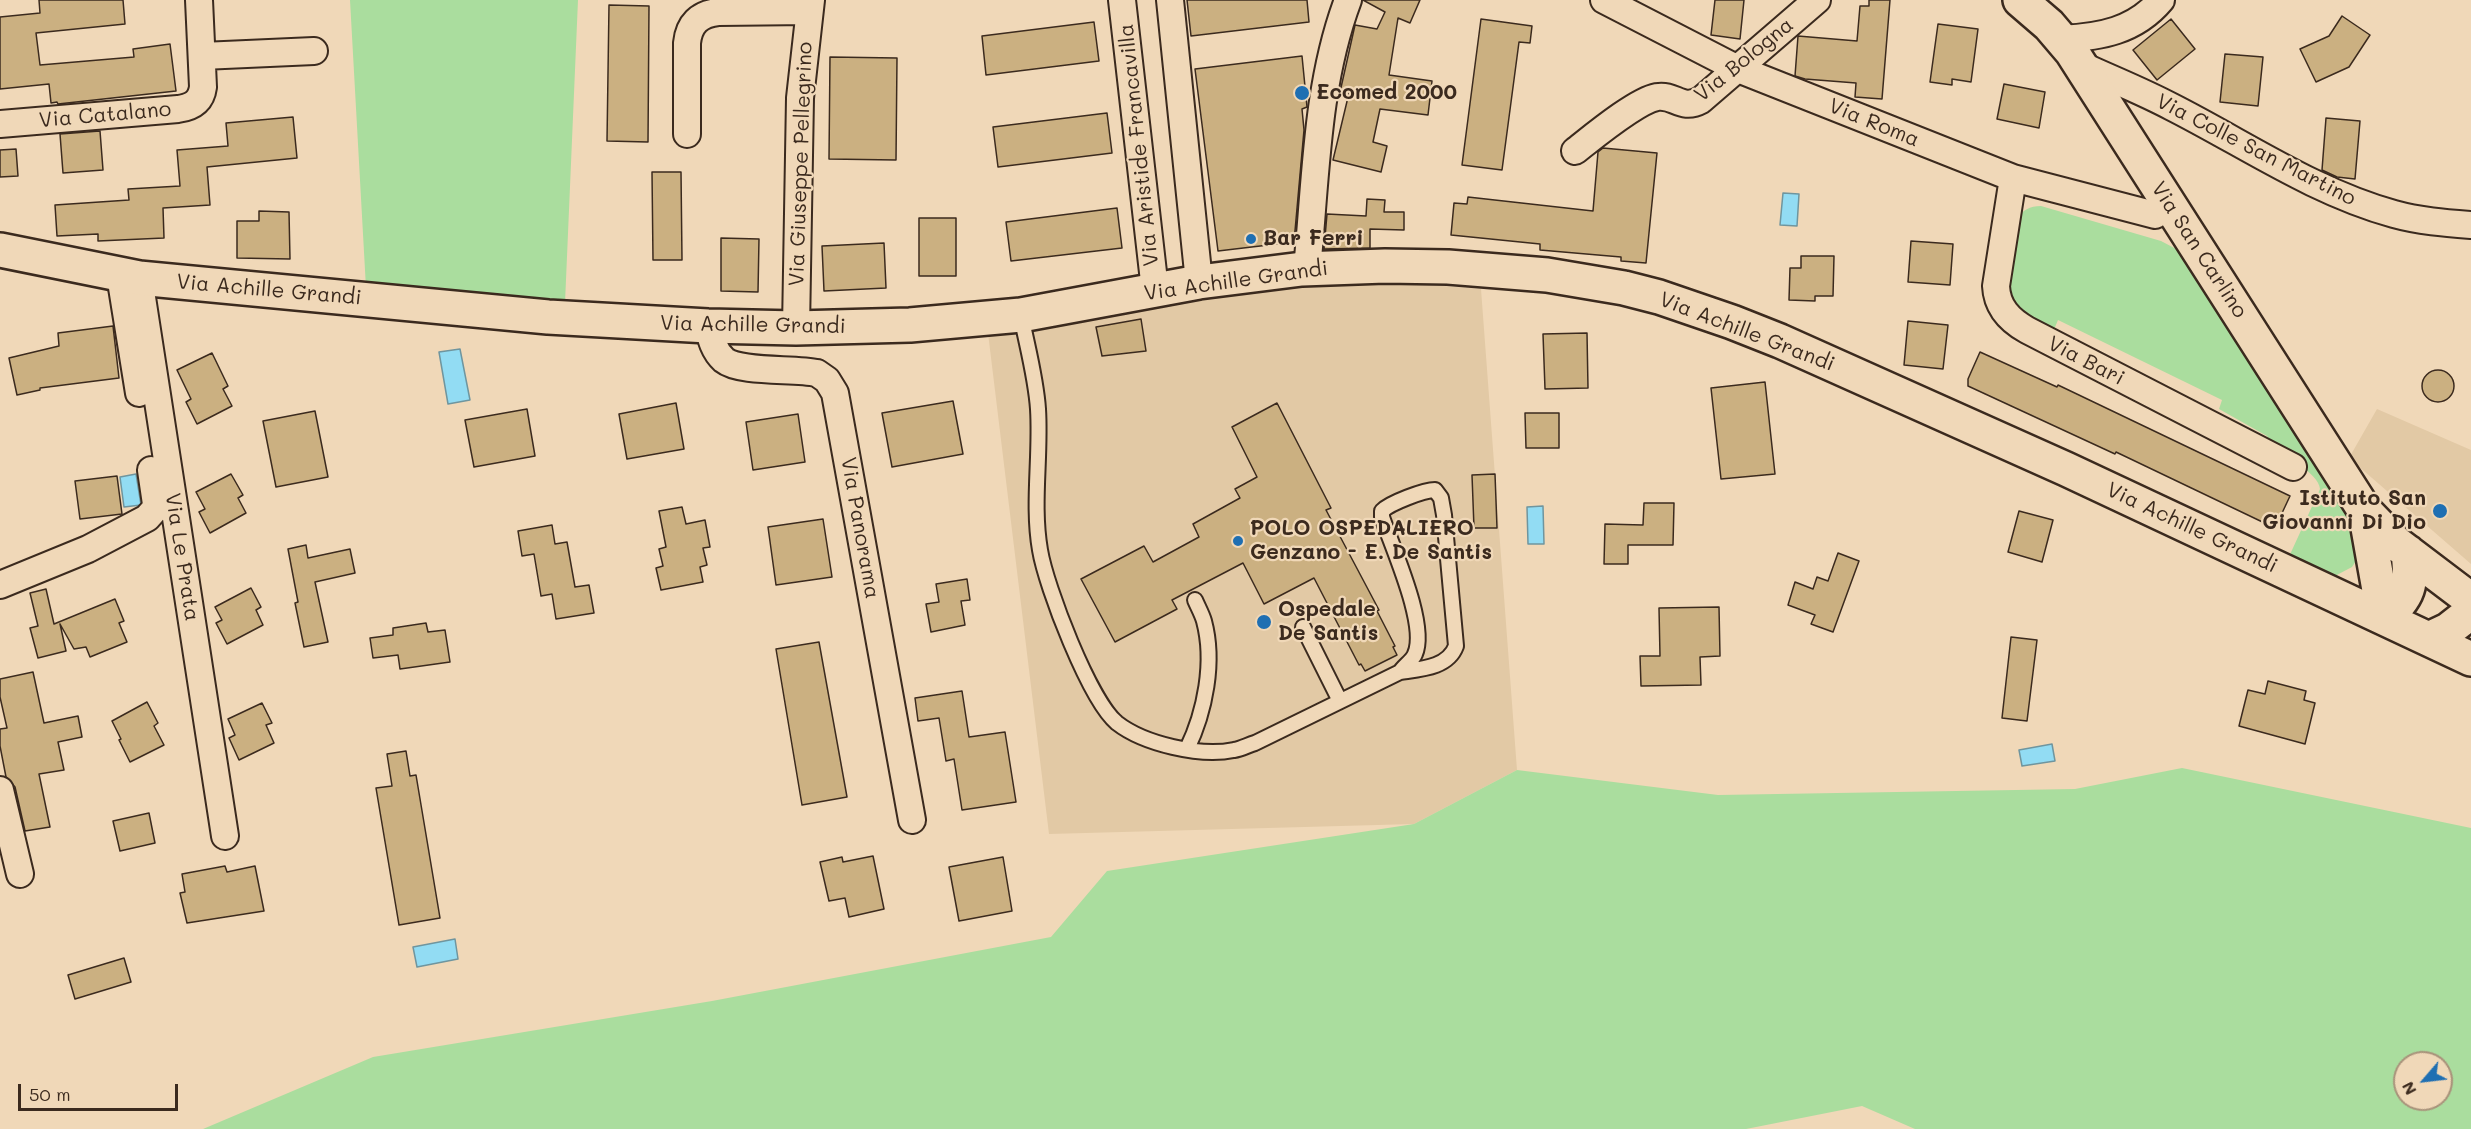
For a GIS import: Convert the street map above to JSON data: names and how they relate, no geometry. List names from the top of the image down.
{
  "streets": {
    "street": [
      "Via Bologna",
      "Via Catalano",
      "Via Roma",
      "Via Aristide Francavilla",
      "Via Colle San Martino",
      "Via Giuseppe Pellegrino",
      "Via San Carlino",
      "Via Achille Grandi",
      "Via Bari",
      "Via Panorama",
      "Via Le Prata"
    ]
  },
  "crossings": [
    ["Via Bologna", "Via Roma"],
    ["Via Roma", "Via Bari"],
    ["Via Aristide Francavilla", "Via Achille Grandi"],
    ["Via Colle San Martino", "Via San Carlino"],
    ["Via Giuseppe Pellegrino", "Via Achille Grandi"],
    ["Via San Carlino", "Via Achille Grandi"],
    ["Via Achille Grandi", "Via Panorama"],
    ["Via Achille Grandi", "Via Le Prata"]
  ],
  "places": [
    "Ecomed 2000",
    "Bar Ferri",
    "Istituto San Giovanni Di Dio",
    "POLO OSPEDALIERO Genzano - E. De Santis",
    "Ospedale De Santis"
  ],
  "scale_bar": "50 m",
  "north": "bottom left"
}
